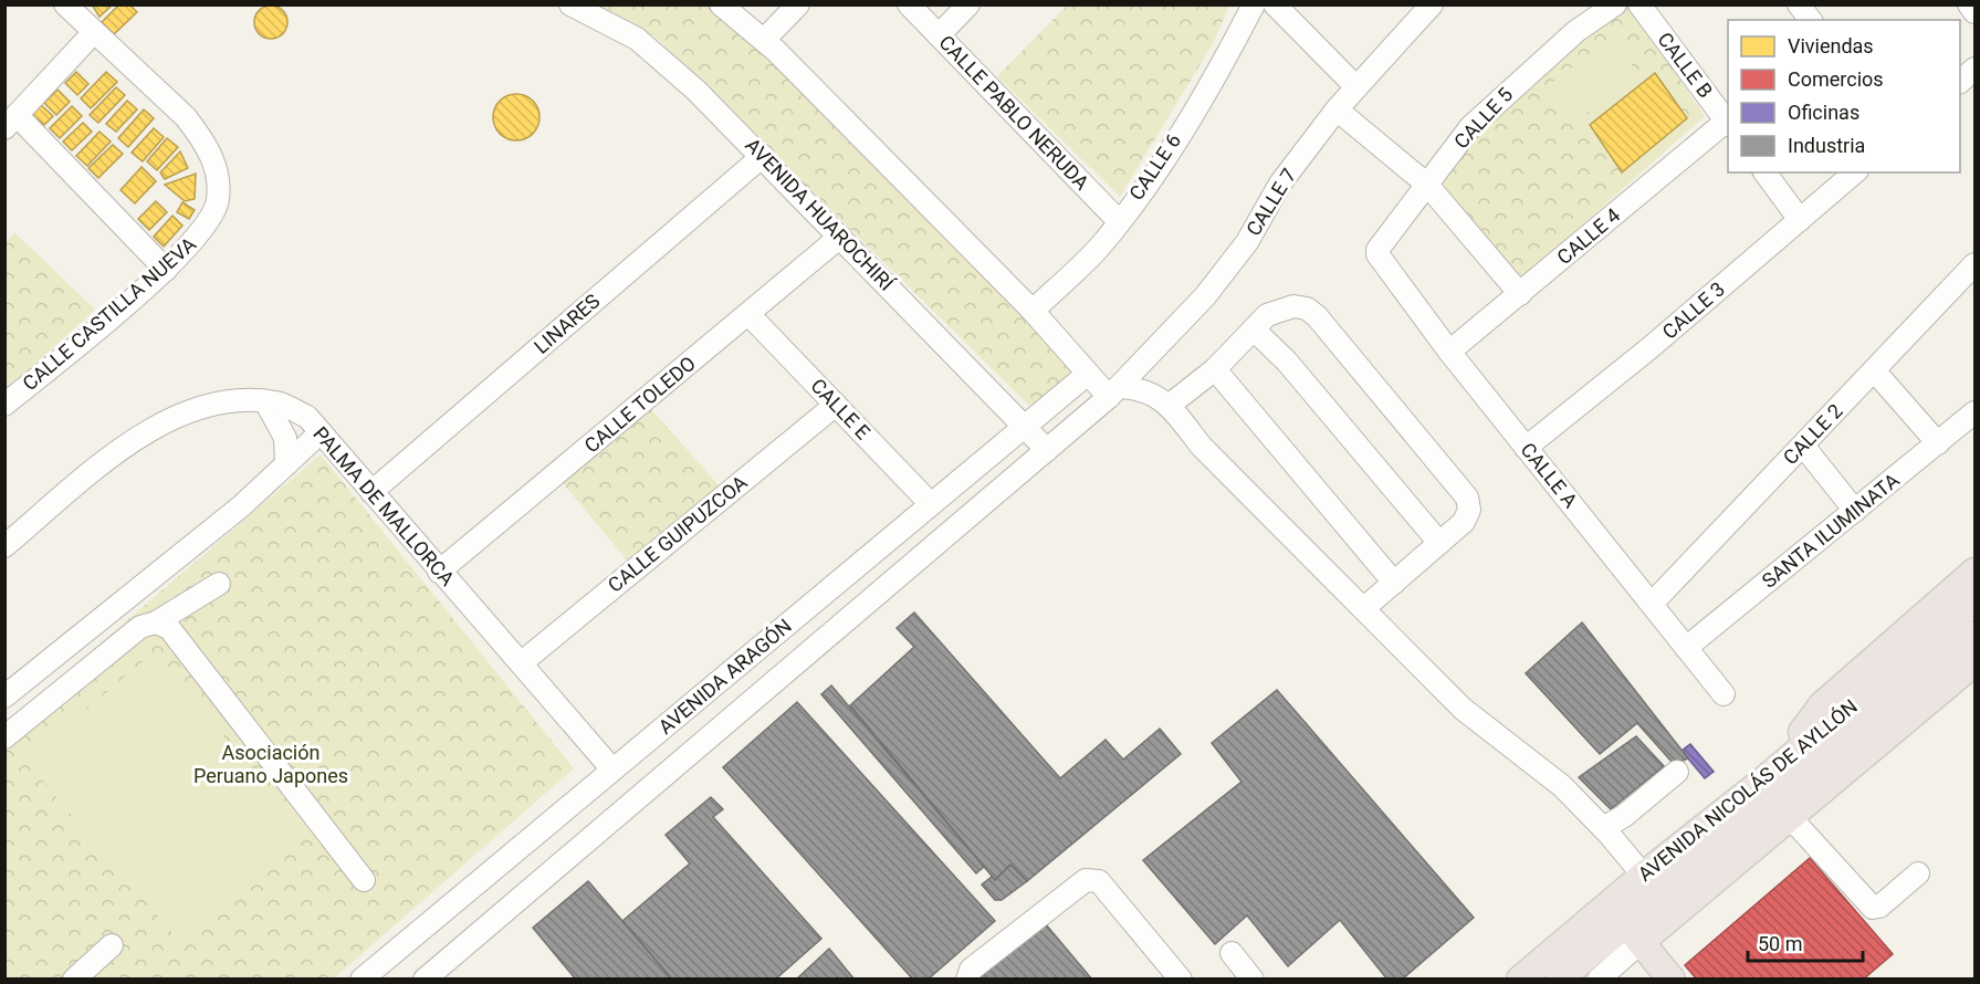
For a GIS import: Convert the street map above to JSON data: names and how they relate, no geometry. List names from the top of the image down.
{
  "streets": {
    "main road": ["AVENIDA NICOLÁS DE AYLLÓN"],
    "street": [
      "CALLE B",
      "CALLE PABLO NERUDA",
      "CALLE 5",
      "CALLE 6",
      "CALLE 7",
      "AVENIDA HUAROCHIRÍ",
      "CALLE 4",
      "CALLE 3",
      "CALLE CASTILLA NUEVA",
      "LINARES",
      "CALLE TOLEDO",
      "CALLE E",
      "CALLE 2",
      "CALLE A",
      "PALMA DE MALLORCA",
      "SANTA ILUMINATA",
      "CALLE GUIPUZCOA",
      "AVENIDA ARAGÓN"
    ]
  },
  "crossings": [
    ["CALLE B", "CALLE 4"],
    ["CALLE PABLO NERUDA", "CALLE 6"],
    ["CALLE 5", "CALLE A"],
    ["CALLE 7", "AVENIDA ARAGÓN"],
    ["AVENIDA HUAROCHIRÍ", "LINARES"],
    ["AVENIDA HUAROCHIRÍ", "CALLE TOLEDO"],
    ["AVENIDA HUAROCHIRÍ", "AVENIDA ARAGÓN"],
    ["CALLE 4", "CALLE A"],
    ["CALLE 3", "CALLE A"],
    ["LINARES", "PALMA DE MALLORCA"],
    ["CALLE TOLEDO", "CALLE E"],
    ["CALLE TOLEDO", "PALMA DE MALLORCA"],
    ["CALLE E", "CALLE GUIPUZCOA"],
    ["CALLE E", "AVENIDA ARAGÓN"],
    ["CALLE 2", "CALLE A"],
    ["CALLE A", "SANTA ILUMINATA"],
    ["PALMA DE MALLORCA", "CALLE GUIPUZCOA"],
    ["PALMA DE MALLORCA", "AVENIDA ARAGÓN"]
  ],
  "parks": ["Asociación Peruano Japones"],
  "legend": [
    "Viviendas",
    "Comercios",
    "Oficinas",
    "Industria"
  ],
  "scale_bar": "50 m"
}
